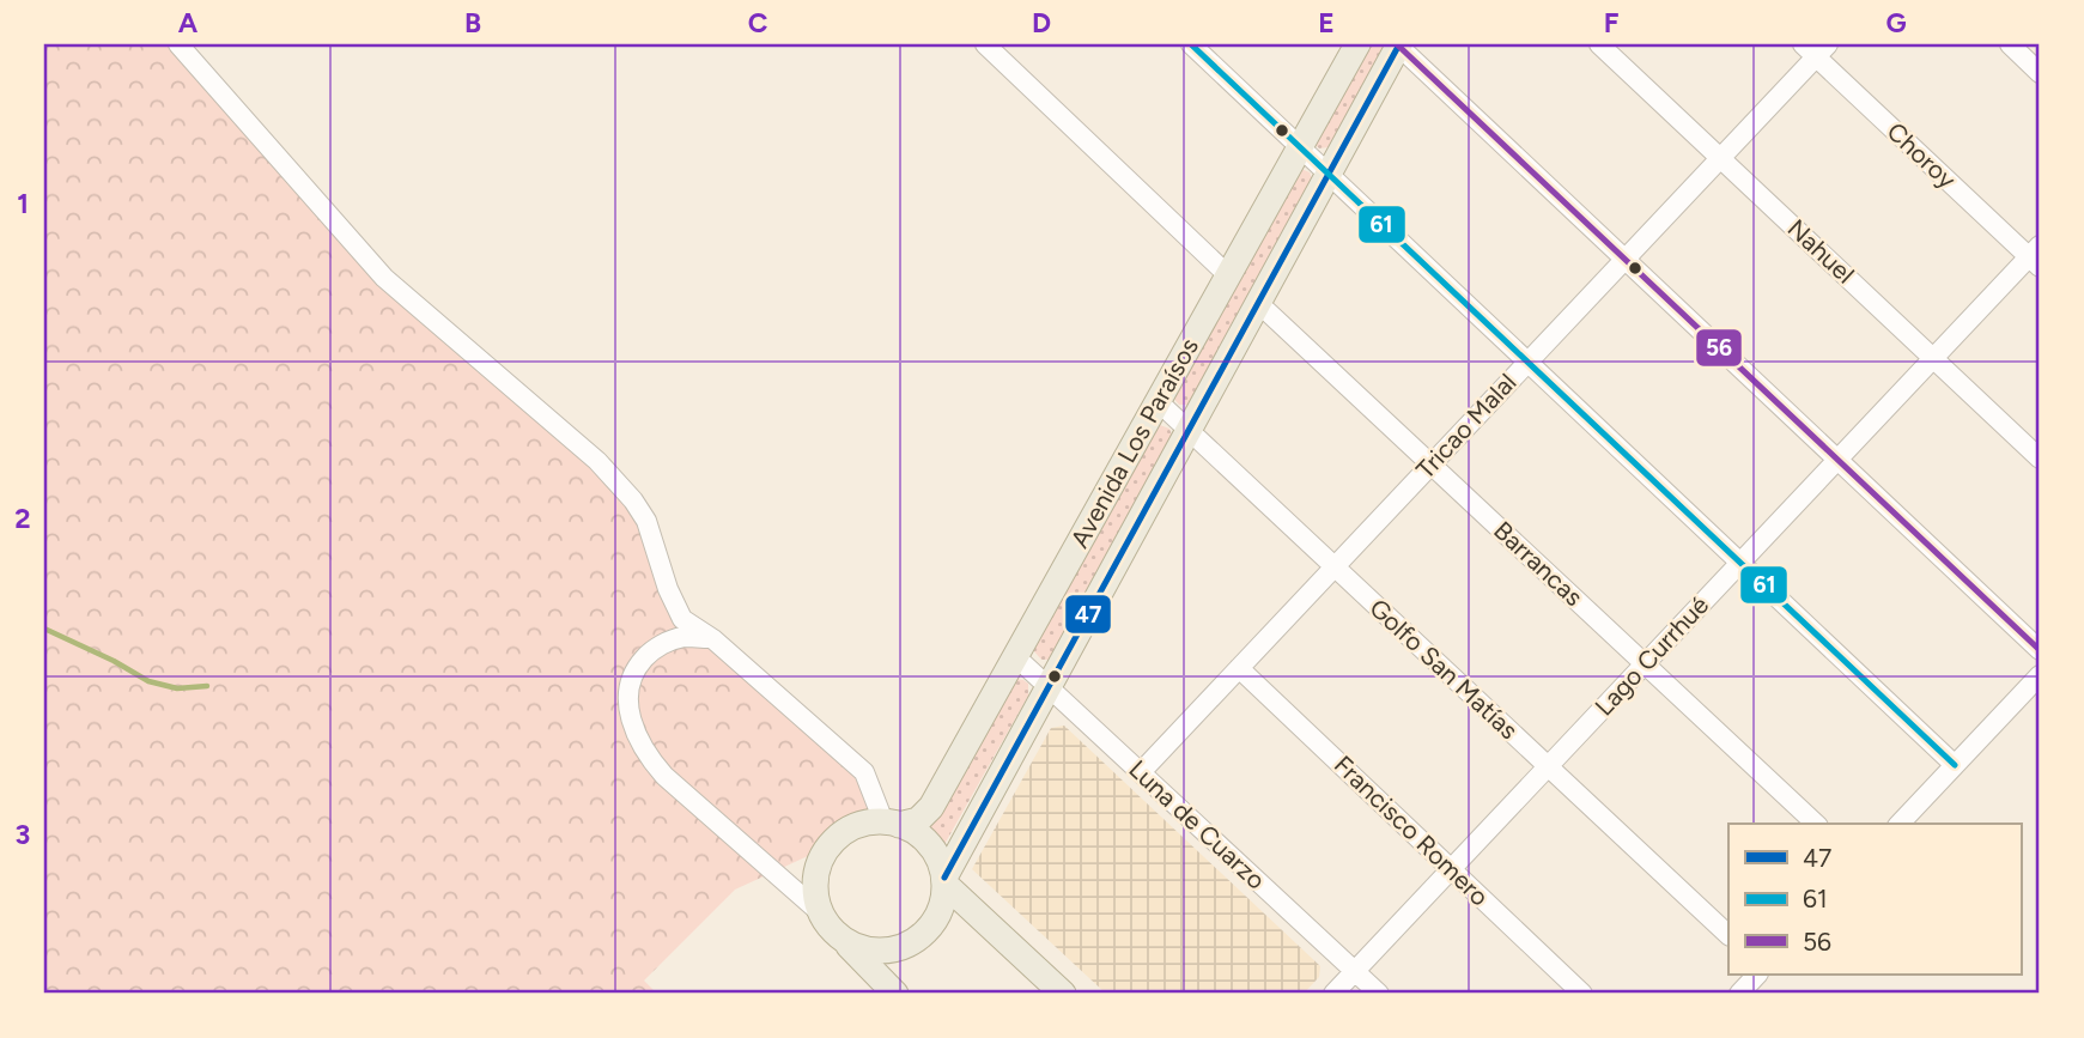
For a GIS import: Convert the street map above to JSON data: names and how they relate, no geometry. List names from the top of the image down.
{
  "streets": {
    "main road": ["Avenida Los Paraísos"],
    "street": [
      "Choroy",
      "Nahuel",
      "Tricao Malal",
      "Barrancas",
      "Lago Currhué",
      "Golfo San Matías",
      "Luna de Cuarzo",
      "Francisco Romero"
    ]
  },
  "crossings": [
    ["Choroy", "Tricao Malal"],
    ["Choroy", "Lago Currhué"],
    ["Nahuel", "Tricao Malal"],
    ["Nahuel", "Lago Currhué"],
    ["Tricao Malal", "Barrancas"],
    ["Tricao Malal", "Golfo San Matías"],
    ["Tricao Malal", "Luna de Cuarzo"],
    ["Tricao Malal", "Francisco Romero"],
    ["Avenida Los Paraísos", "Barrancas"],
    ["Avenida Los Paraísos", "Golfo San Matías"],
    ["Avenida Los Paraísos", "Luna de Cuarzo"],
    ["Barrancas", "Lago Currhué"],
    ["Lago Currhué", "Golfo San Matías"],
    ["Lago Currhué", "Luna de Cuarzo"],
    ["Lago Currhué", "Francisco Romero"]
  ],
  "lines": ["transit line 47", "transit line 61", "transit line 56"],
  "legend": ["47", "61", "56"],
  "grid": {
    "columns": [
      "A",
      "B",
      "C",
      "D",
      "E",
      "F",
      "G"
    ],
    "rows": ["1", "2", "3"]
  }
}
